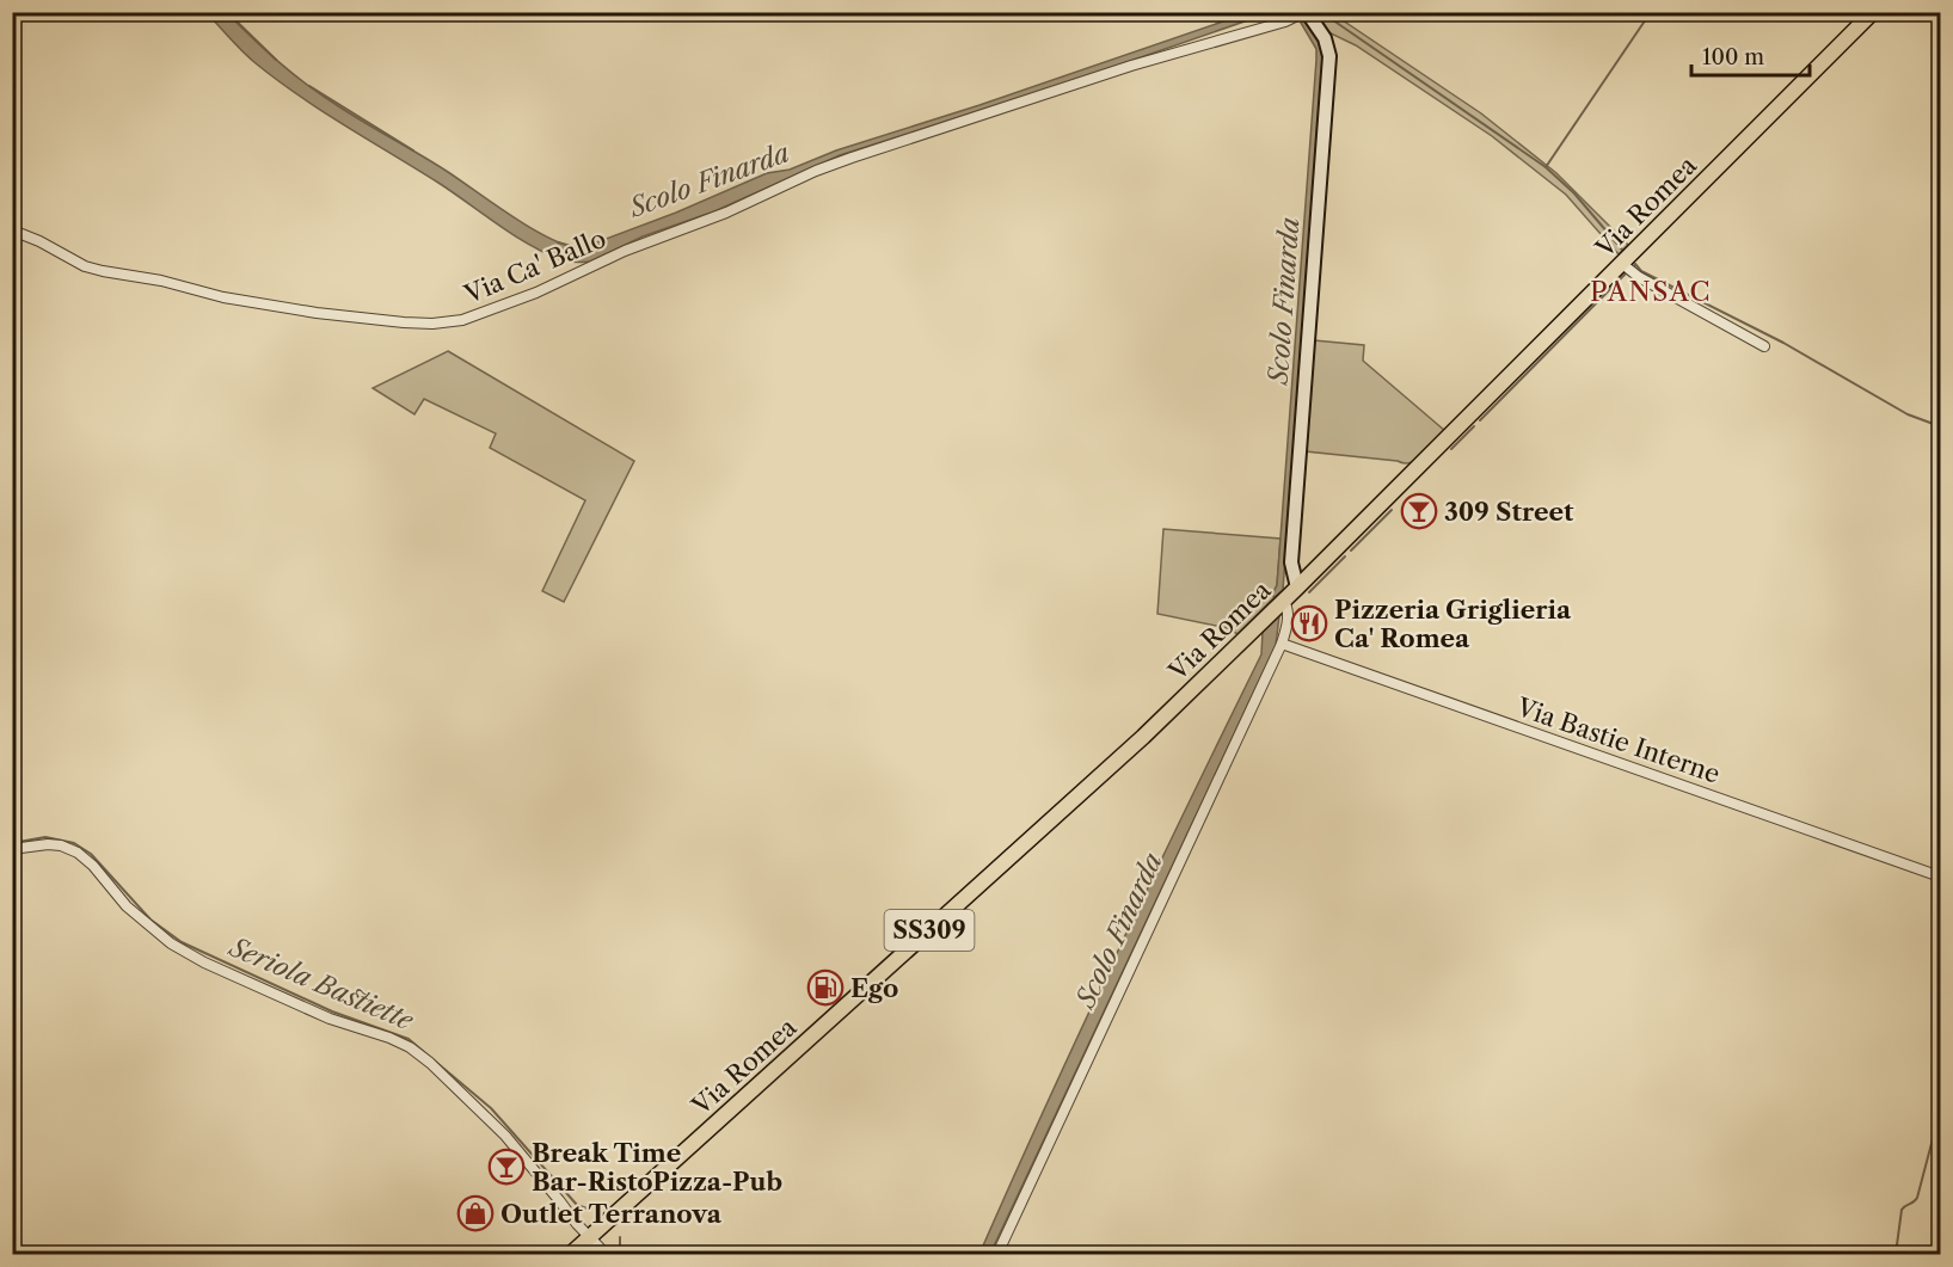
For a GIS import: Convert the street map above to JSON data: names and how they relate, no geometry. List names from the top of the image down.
{
  "streets": {
    "main road": ["Via Romea", "SS309"],
    "street": ["Via Ca' Ballo", "Via Bastie Interne"]
  },
  "districts": ["PANSAC"],
  "water": ["Scolo Finarda", "Seriola Bastiette"],
  "places": {
    "bar": ["309 Street", "Break Time Bar-RistoPizza-Pub"],
    "restaurant": ["Pizzeria Griglieria Ca' Romea"],
    "fuel station": ["Ego"],
    "shop": ["Outlet Terranova"]
  },
  "scale_bar": "100 m"
}
